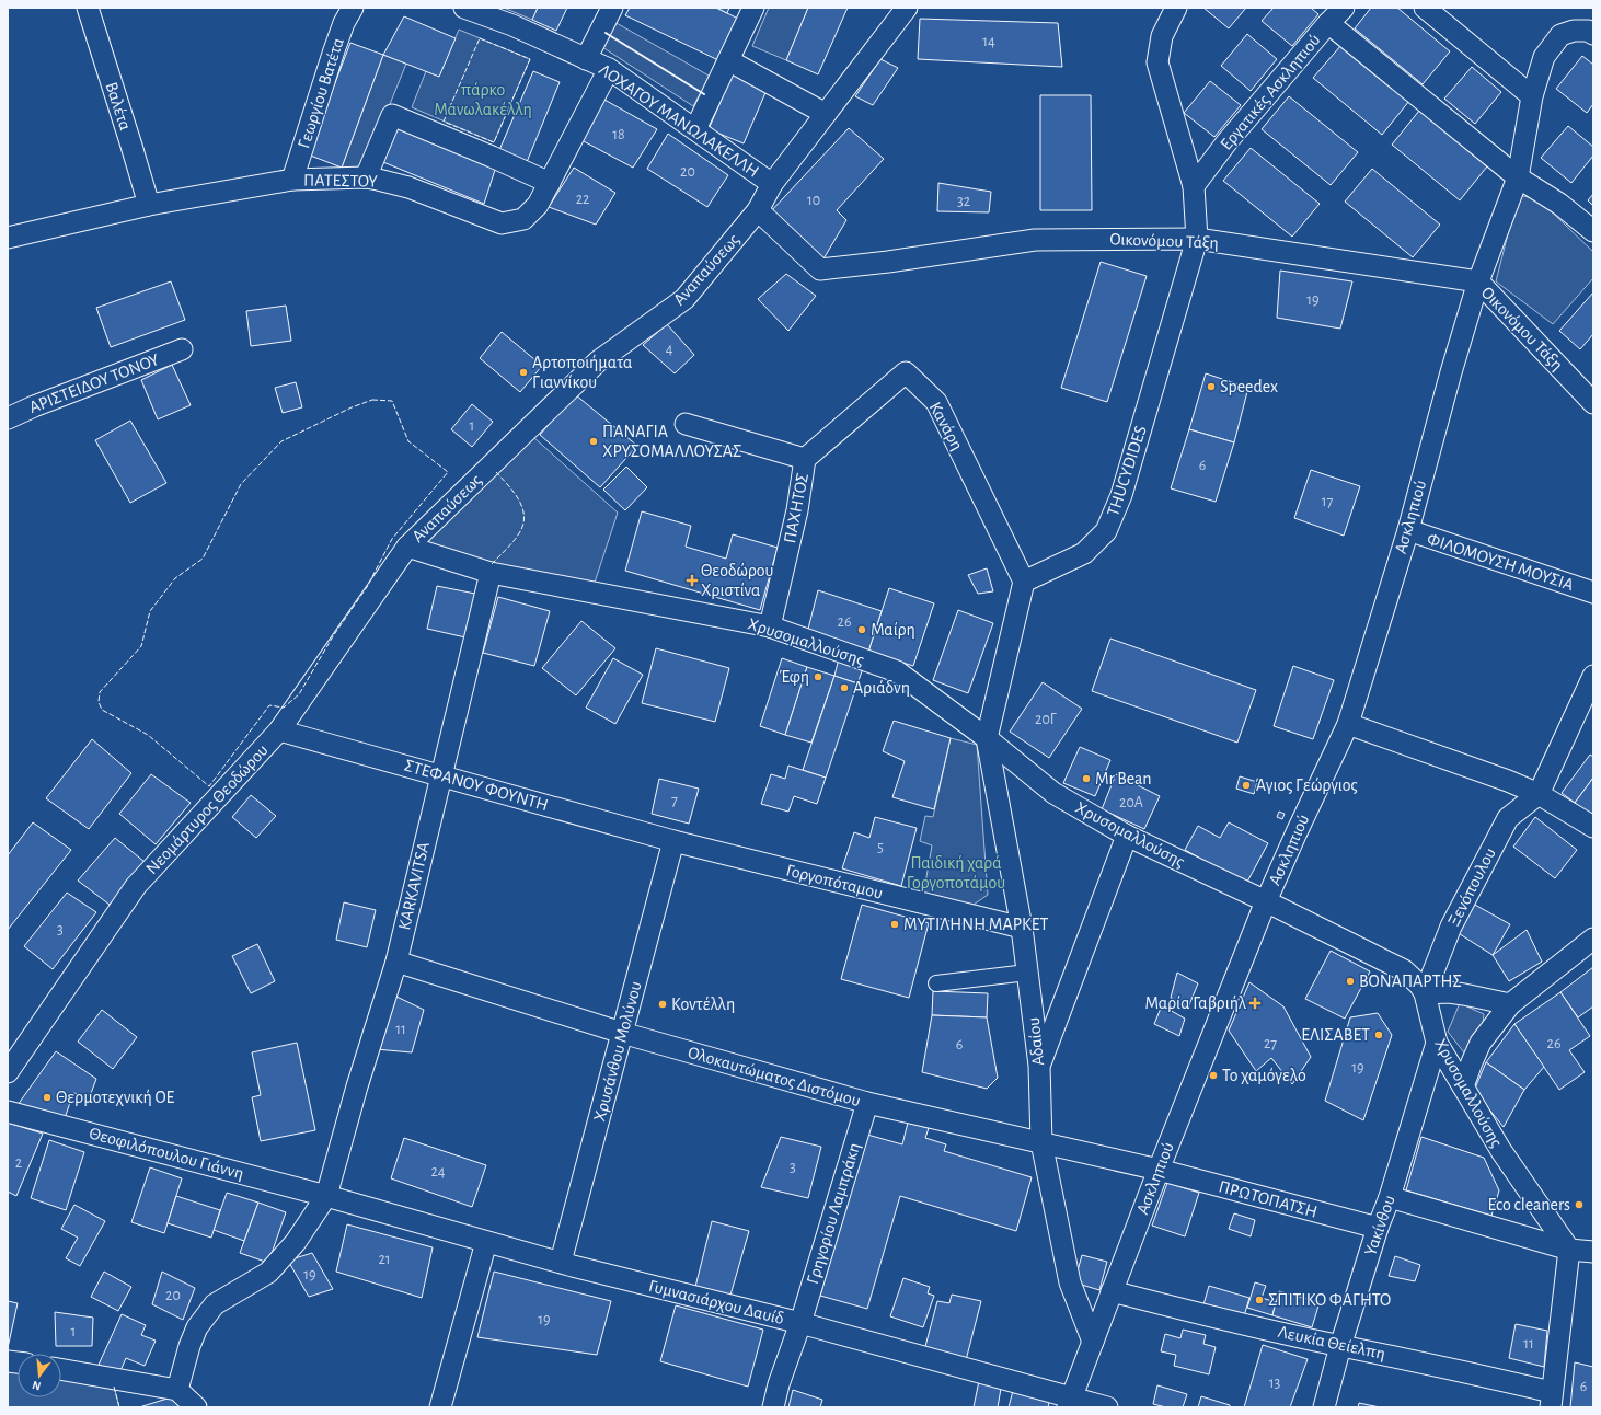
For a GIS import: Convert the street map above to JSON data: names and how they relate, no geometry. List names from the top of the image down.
{
  "streets": {
    "street": [
      "Εργατικές Ασκληπιού",
      "Γεωργίου Βατέτα",
      "Βαλέτα",
      "ΛΟΧΑΓΟΥ ΜΑΝΩΛΑΚΕΛΛΗ",
      "ΠΑΤΕΣΤΟΥ",
      "Οικονόμου Τάξη",
      "Αναπαύσεως",
      "ΑΡΙΣΤΕΙΔΟΥ ΤΟΝΟΥ",
      "Κανάρη",
      "THUCYDIDES",
      "ΠΑΧΗΤΟΣ",
      "Ασκληπιού",
      "ΦΙΛΟΜΟΥΣΗ ΜΟΥΣΙΑ",
      "Χρυσομαλλούσης",
      "ΣΤΕΦΑΝΟΥ ΦΟΥΝΤΗ",
      "Νεομάρτυρος Θεοδώρου",
      "Γοργοπόταμου",
      "KARKAVITSA",
      "Ξενόπουλου",
      "Αδαίου",
      "Χρυσάνθου Μολύνου",
      "Ολοκαυτώματος Διστόμου",
      "Θεοφιλόπουλου Γιάννη",
      "ΠΡΩΤΟΠΑΤΣΗ",
      "Γρηγορίου Λαμπράκη",
      "Υακίνθου",
      "Γυμνασιάρχου Δαυίδ",
      "Λευκία Θείελπη"
    ]
  },
  "crossings": [
    ["Γεωργίου Βατέτα", "ΠΑΤΕΣΤΟΥ"],
    ["Βαλέτα", "ΠΑΤΕΣΤΟΥ"],
    ["ΛΟΧΑΓΟΥ ΜΑΝΩΛΑΚΕΛΛΗ", "ΠΑΤΕΣΤΟΥ"],
    ["ΛΟΧΑΓΟΥ ΜΑΝΩΛΑΚΕΛΛΗ", "Αναπαύσεως"],
    ["Οικονόμου Τάξη", "Αναπαύσεως"],
    ["Οικονόμου Τάξη", "THUCYDIDES"],
    ["Οικονόμου Τάξη", "Ασκληπιού"],
    ["Αναπαύσεως", "Χρυσομαλλούσης"],
    ["Αναπαύσεως", "Νεομάρτυρος Θεοδώρου"],
    ["Κανάρη", "THUCYDIDES"],
    ["Κανάρη", "ΠΑΧΗΤΟΣ"],
    ["ΠΑΧΗΤΟΣ", "Χρυσομαλλούσης"],
    ["Ασκληπιού", "ΦΙΛΟΜΟΥΣΗ ΜΟΥΣΙΑ"],
    ["Ασκληπιού", "Χρυσομαλλούσης"],
    ["Ασκληπιού", "Αδαίου"],
    ["Ασκληπιού", "Ολοκαυτώματος Διστόμου"],
    ["Ασκληπιού", "ΠΡΩΤΟΠΑΤΣΗ"],
    ["Ασκληπιού", "Γυμνασιάρχου Δαυίδ"],
    ["Ασκληπιού", "Λευκία Θείελπη"],
    ["Χρυσομαλλούσης", "Νεομάρτυρος Θεοδώρου"],
    ["Χρυσομαλλούσης", "KARKAVITSA"],
    ["Χρυσομαλλούσης", "Ξενόπουλου"],
    ["Χρυσομαλλούσης", "Αδαίου"],
    ["Χρυσομαλλούσης", "Υακίνθου"],
    ["ΣΤΕΦΑΝΟΥ ΦΟΥΝΤΗ", "Νεομάρτυρος Θεοδώρου"],
    ["ΣΤΕΦΑΝΟΥ ΦΟΥΝΤΗ", "Γοργοπόταμου"],
    ["ΣΤΕΦΑΝΟΥ ΦΟΥΝΤΗ", "KARKAVITSA"],
    ["ΣΤΕΦΑΝΟΥ ΦΟΥΝΤΗ", "Χρυσάνθου Μολύνου"],
    ["Γοργοπόταμου", "Αδαίου"],
    ["Γοργοπόταμου", "Χρυσάνθου Μολύνου"],
    ["KARKAVITSA", "Ολοκαυτώματος Διστόμου"],
    ["KARKAVITSA", "Θεοφιλόπουλου Γιάννη"],
    ["KARKAVITSA", "Γυμνασιάρχου Δαυίδ"],
    ["Αδαίου", "Ολοκαυτώματος Διστόμου"],
    ["Χρυσάνθου Μολύνου", "Ολοκαυτώματος Διστόμου"],
    ["Χρυσάνθου Μολύνου", "Γυμνασιάρχου Δαυίδ"],
    ["Ολοκαυτώματος Διστόμου", "ΠΡΩΤΟΠΑΤΣΗ"],
    ["Ολοκαυτώματος Διστόμου", "Γρηγορίου Λαμπράκη"],
    ["Θεοφιλόπουλου Γιάννη", "Γυμνασιάρχου Δαυίδ"],
    ["ΠΡΩΤΟΠΑΤΣΗ", "Υακίνθου"],
    ["Γρηγορίου Λαμπράκη", "Γυμνασιάρχου Δαυίδ"],
    ["Υακίνθου", "Λευκία Θείελπη"]
  ],
  "parks": ["πάρκο Μανωλακέλλη", "Παιδική χαρά Γοργοποτάμου"],
  "places": {
    "other": [
      "Αρτοποιήματα Γιαννίκου",
      "Speedex",
      "ΠΑΝΑΓΙΑ ΧΡΥΣΟΜΑΛΛΟΥΣΑΣ",
      "Μαίρη",
      "Έφη",
      "Αριάδνη",
      "Mr Bean",
      "Άγιος Γεώργιος",
      "ΜΥΤΙΛΗΝΗ ΜΑΡΚΕΤ",
      "ΒΟΝΑΠΑΡΤΗΣ",
      "Κοντέλλη",
      "ΕΛΙΣΑΒΕΤ",
      "Το χαμόγελο",
      "Θερμοτεχνική ΟΕ",
      "Eco cleaners",
      "ΣΠΙΤΙΚΟ ΦΑΓΗΤΟ"
    ],
    "health": ["Θεοδώρου Χριστίνα", "Μαρία Γαβριήλ"]
  },
  "house_numbers": [
    "14",
    "18",
    "20",
    "22",
    "10",
    "32",
    "19",
    "4",
    "1",
    "6",
    "17",
    "26",
    "20Γ",
    "7",
    "20Α",
    "5",
    "3",
    "11",
    "27",
    "26",
    "6",
    "19",
    "2",
    "3",
    "24",
    "21",
    "19",
    "20",
    "19",
    "1",
    "11",
    "13",
    "6"
  ],
  "north": "bottom"
}
